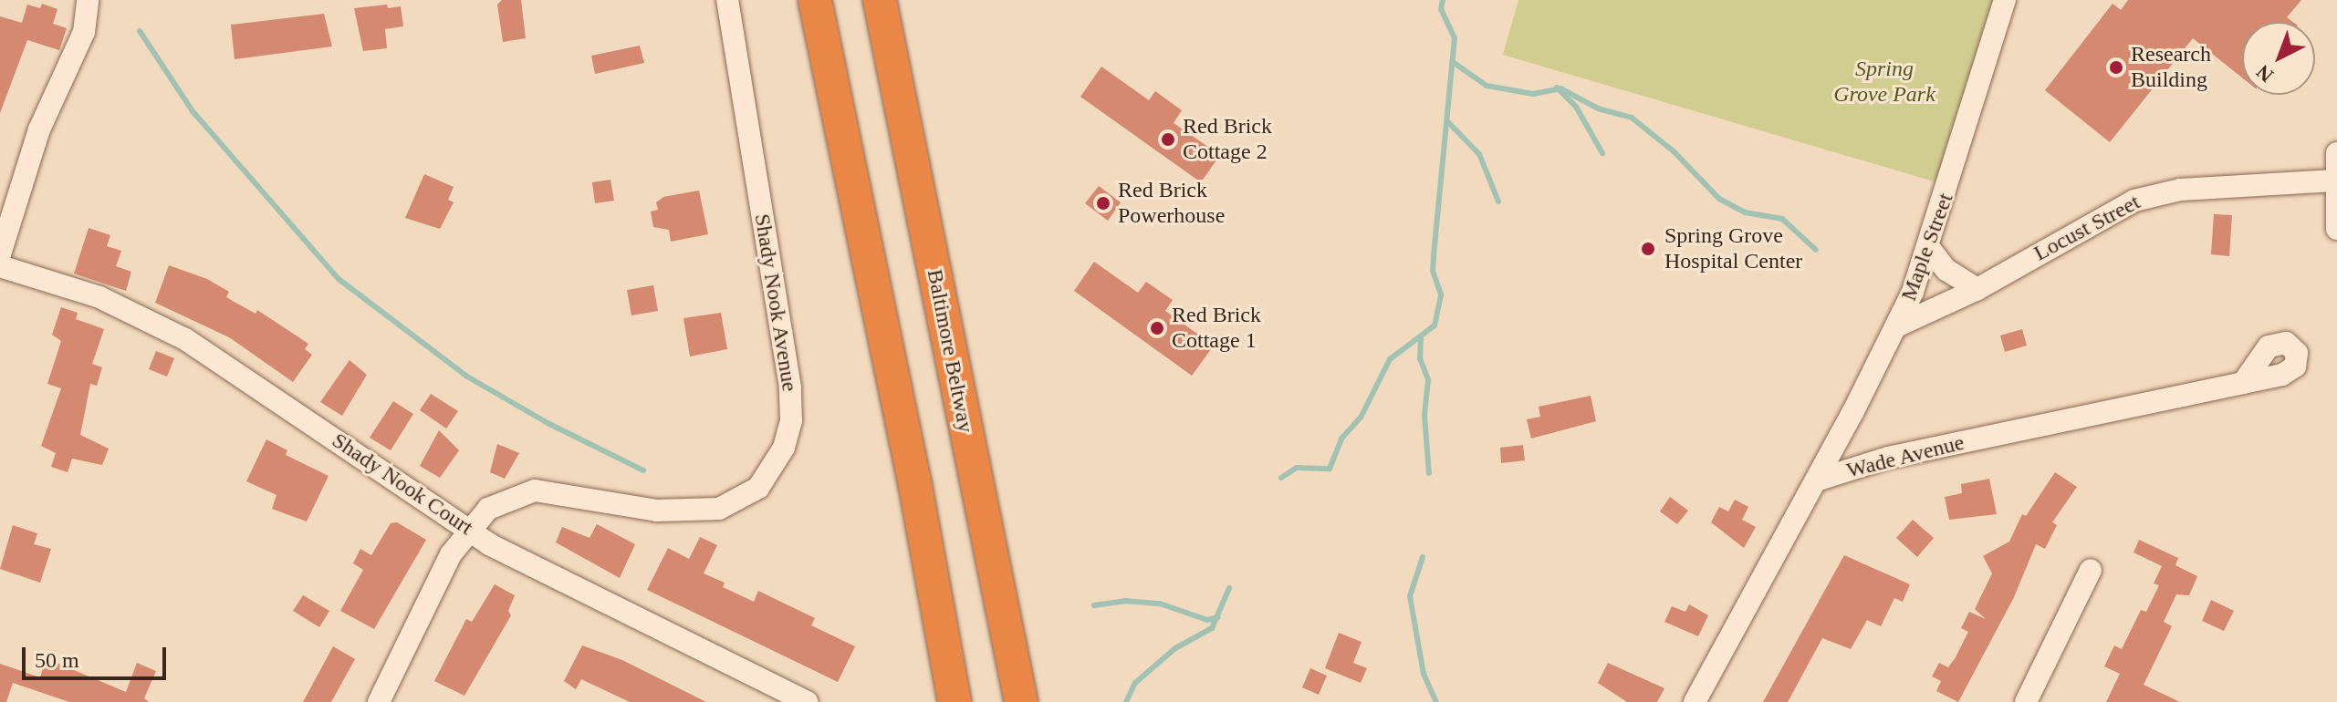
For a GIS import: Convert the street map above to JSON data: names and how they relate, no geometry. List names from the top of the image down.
{
  "streets": {
    "highway": ["Baltimore Beltway"],
    "street": [
      "Locust Street",
      "Maple Street",
      "Shady Nook Avenue",
      "Wade Avenue",
      "Shady Nook Court"
    ]
  },
  "crossings": [
    ["Locust Street", "Maple Street"],
    ["Maple Street", "Wade Avenue"],
    ["Shady Nook Avenue", "Shady Nook Court"]
  ],
  "parks": ["Spring Grove Park"],
  "places": [
    "Research Building",
    "Red Brick Cottage 2",
    "Red Brick Powerhouse",
    "Spring Grove Hospital Center",
    "Red Brick Cottage 1"
  ],
  "scale_bar": "50 m",
  "north": "bottom left"
}
